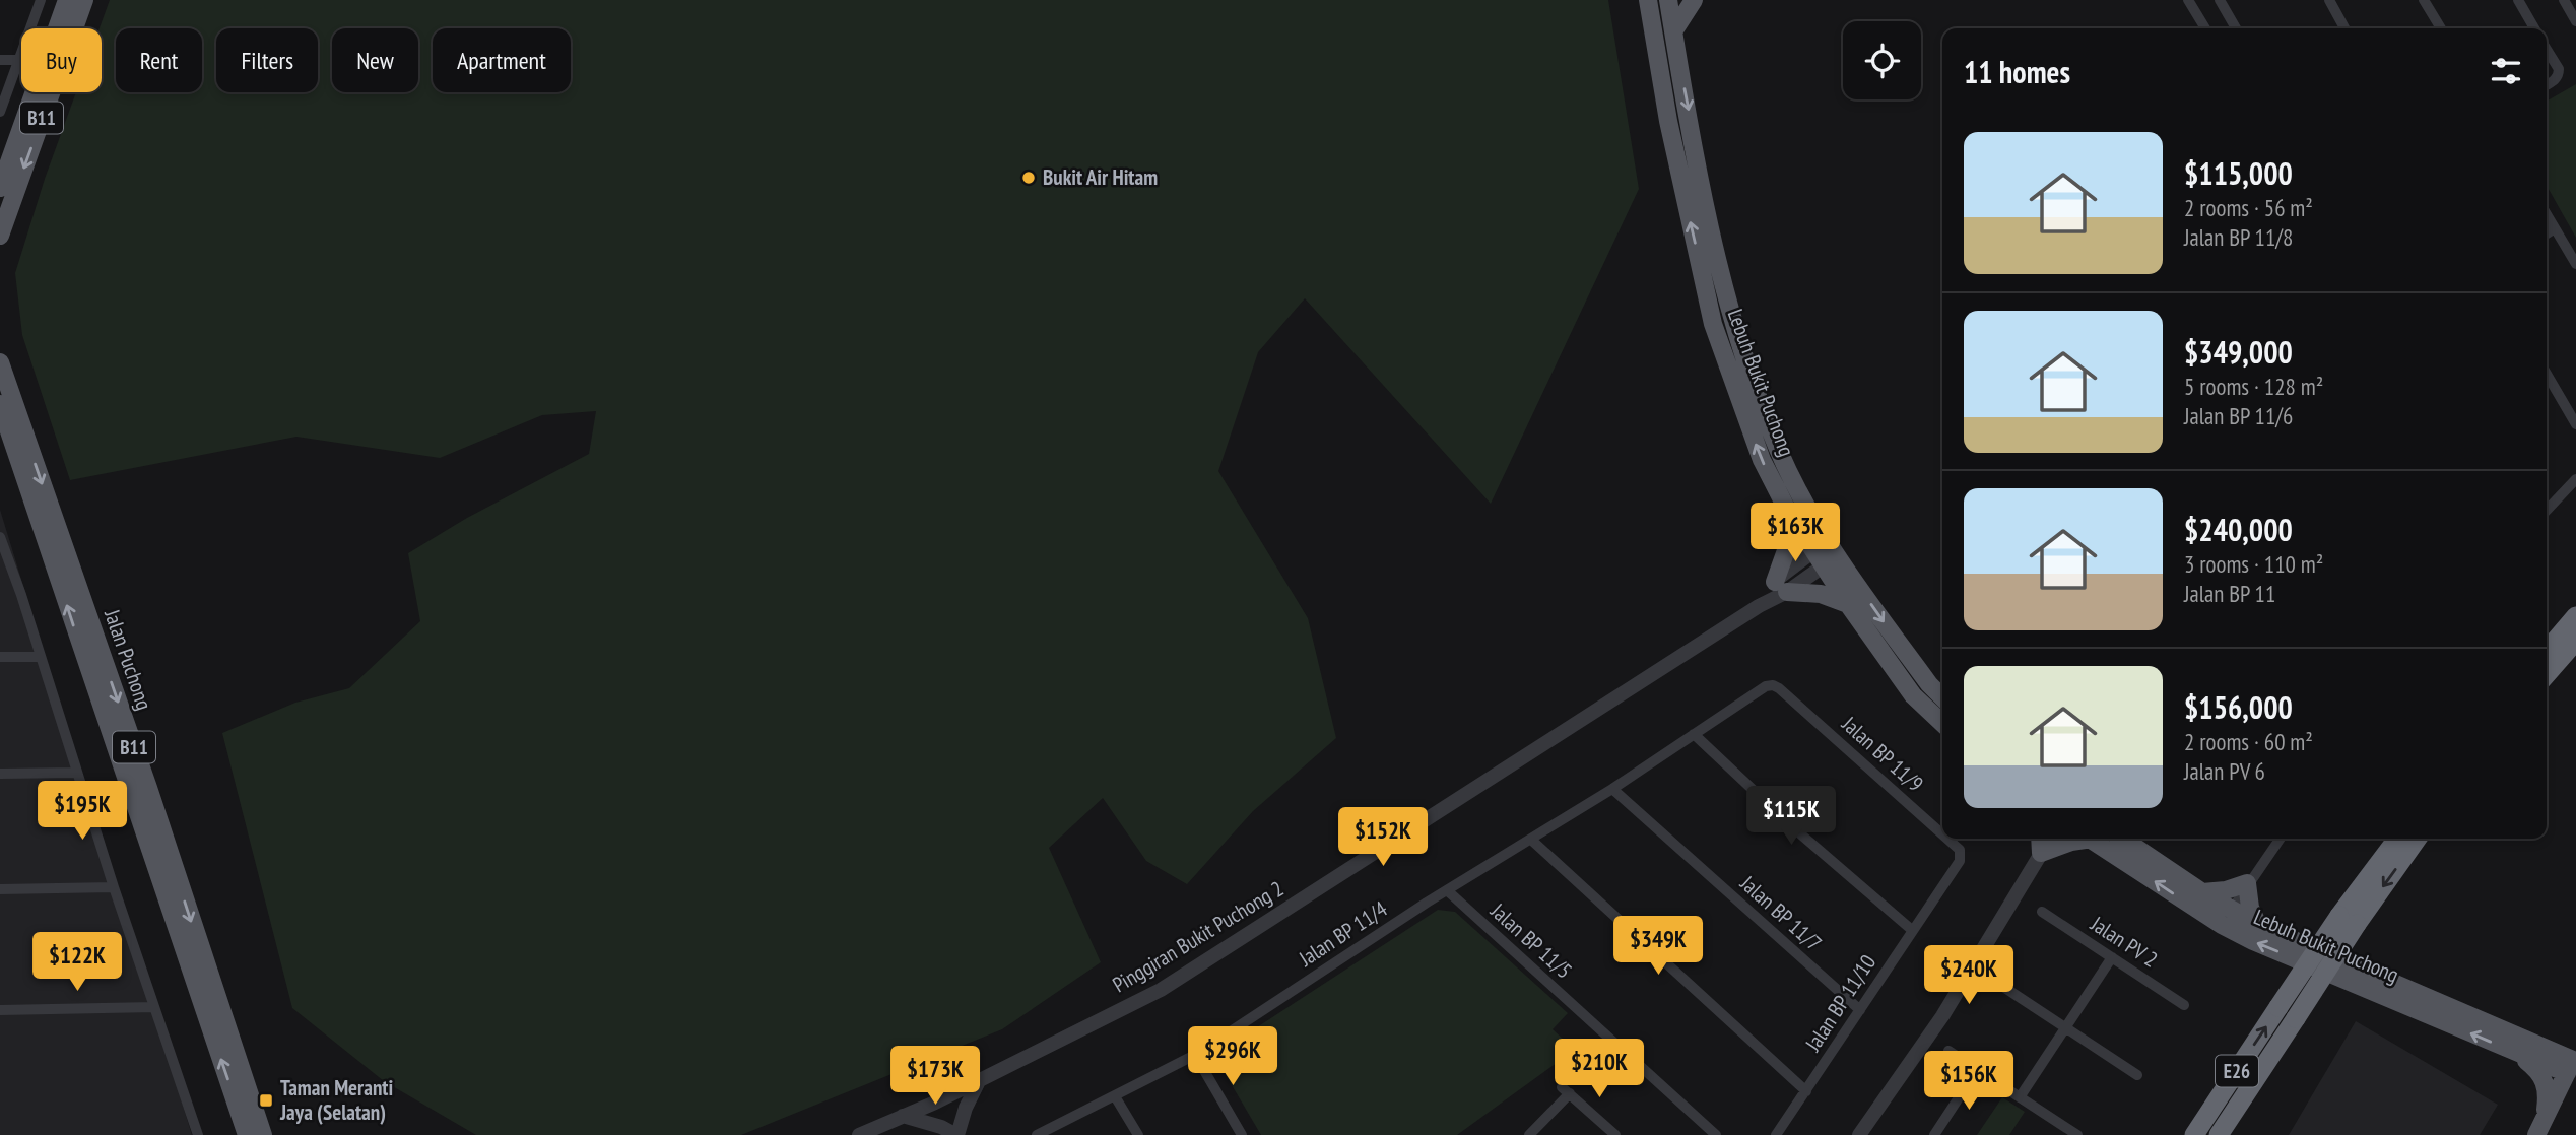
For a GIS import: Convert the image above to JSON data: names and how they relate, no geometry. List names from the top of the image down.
{
  "streets": {
    "highway": ["E26"],
    "main road": ["B11", "Lebuh Bukit Puchong", "Jalan Puchong"],
    "street": [
      "Jalan BP 11/9",
      "Jalan BP 11/7",
      "Jalan BP 11/4",
      "Pinggiran Bukit Puchong 2",
      "Jalan BP 11/5",
      "Jalan PV 2",
      "Jalan BP 11/10"
    ]
  },
  "crossings": [
    ["Lebuh Bukit Puchong", "Pinggiran Bukit Puchong 2"],
    ["Jalan BP 11/9", "Jalan BP 11/4"],
    ["Jalan BP 11/9", "Jalan BP 11/10"],
    ["Jalan BP 11/7", "Jalan BP 11/4"],
    ["Jalan BP 11/7", "Jalan BP 11/10"],
    ["Jalan BP 11/4", "Jalan BP 11/5"]
  ],
  "places": {
    "other": ["Bukit Air Hitam"],
    "transit": ["Taman Meranti Jaya (Selatan)"]
  },
  "page": {
    "chip": [
      "Buy",
      "Rent",
      "Filters",
      "New",
      "Apartment"
    ],
    "heading": "11 homes",
    "list": [
      {
        "name": "$115,000",
        "note": "2 rooms · 56 m² · Jalan BP 11/8"
      },
      {
        "name": "$349,000",
        "note": "5 rooms · 128 m² · Jalan BP 11/6"
      },
      {
        "name": "$240,000",
        "note": "3 rooms · 110 m² · Jalan BP 11"
      },
      {
        "name": "$156,000",
        "note": "2 rooms · 60 m² · Jalan PV 6"
      }
    ],
    "price": [
      "$163K",
      "$195K",
      "$115K",
      "$152K",
      "$349K",
      "$122K",
      "$240K",
      "$296K",
      "$210K",
      "$173K",
      "$156K"
    ]
  }
}
